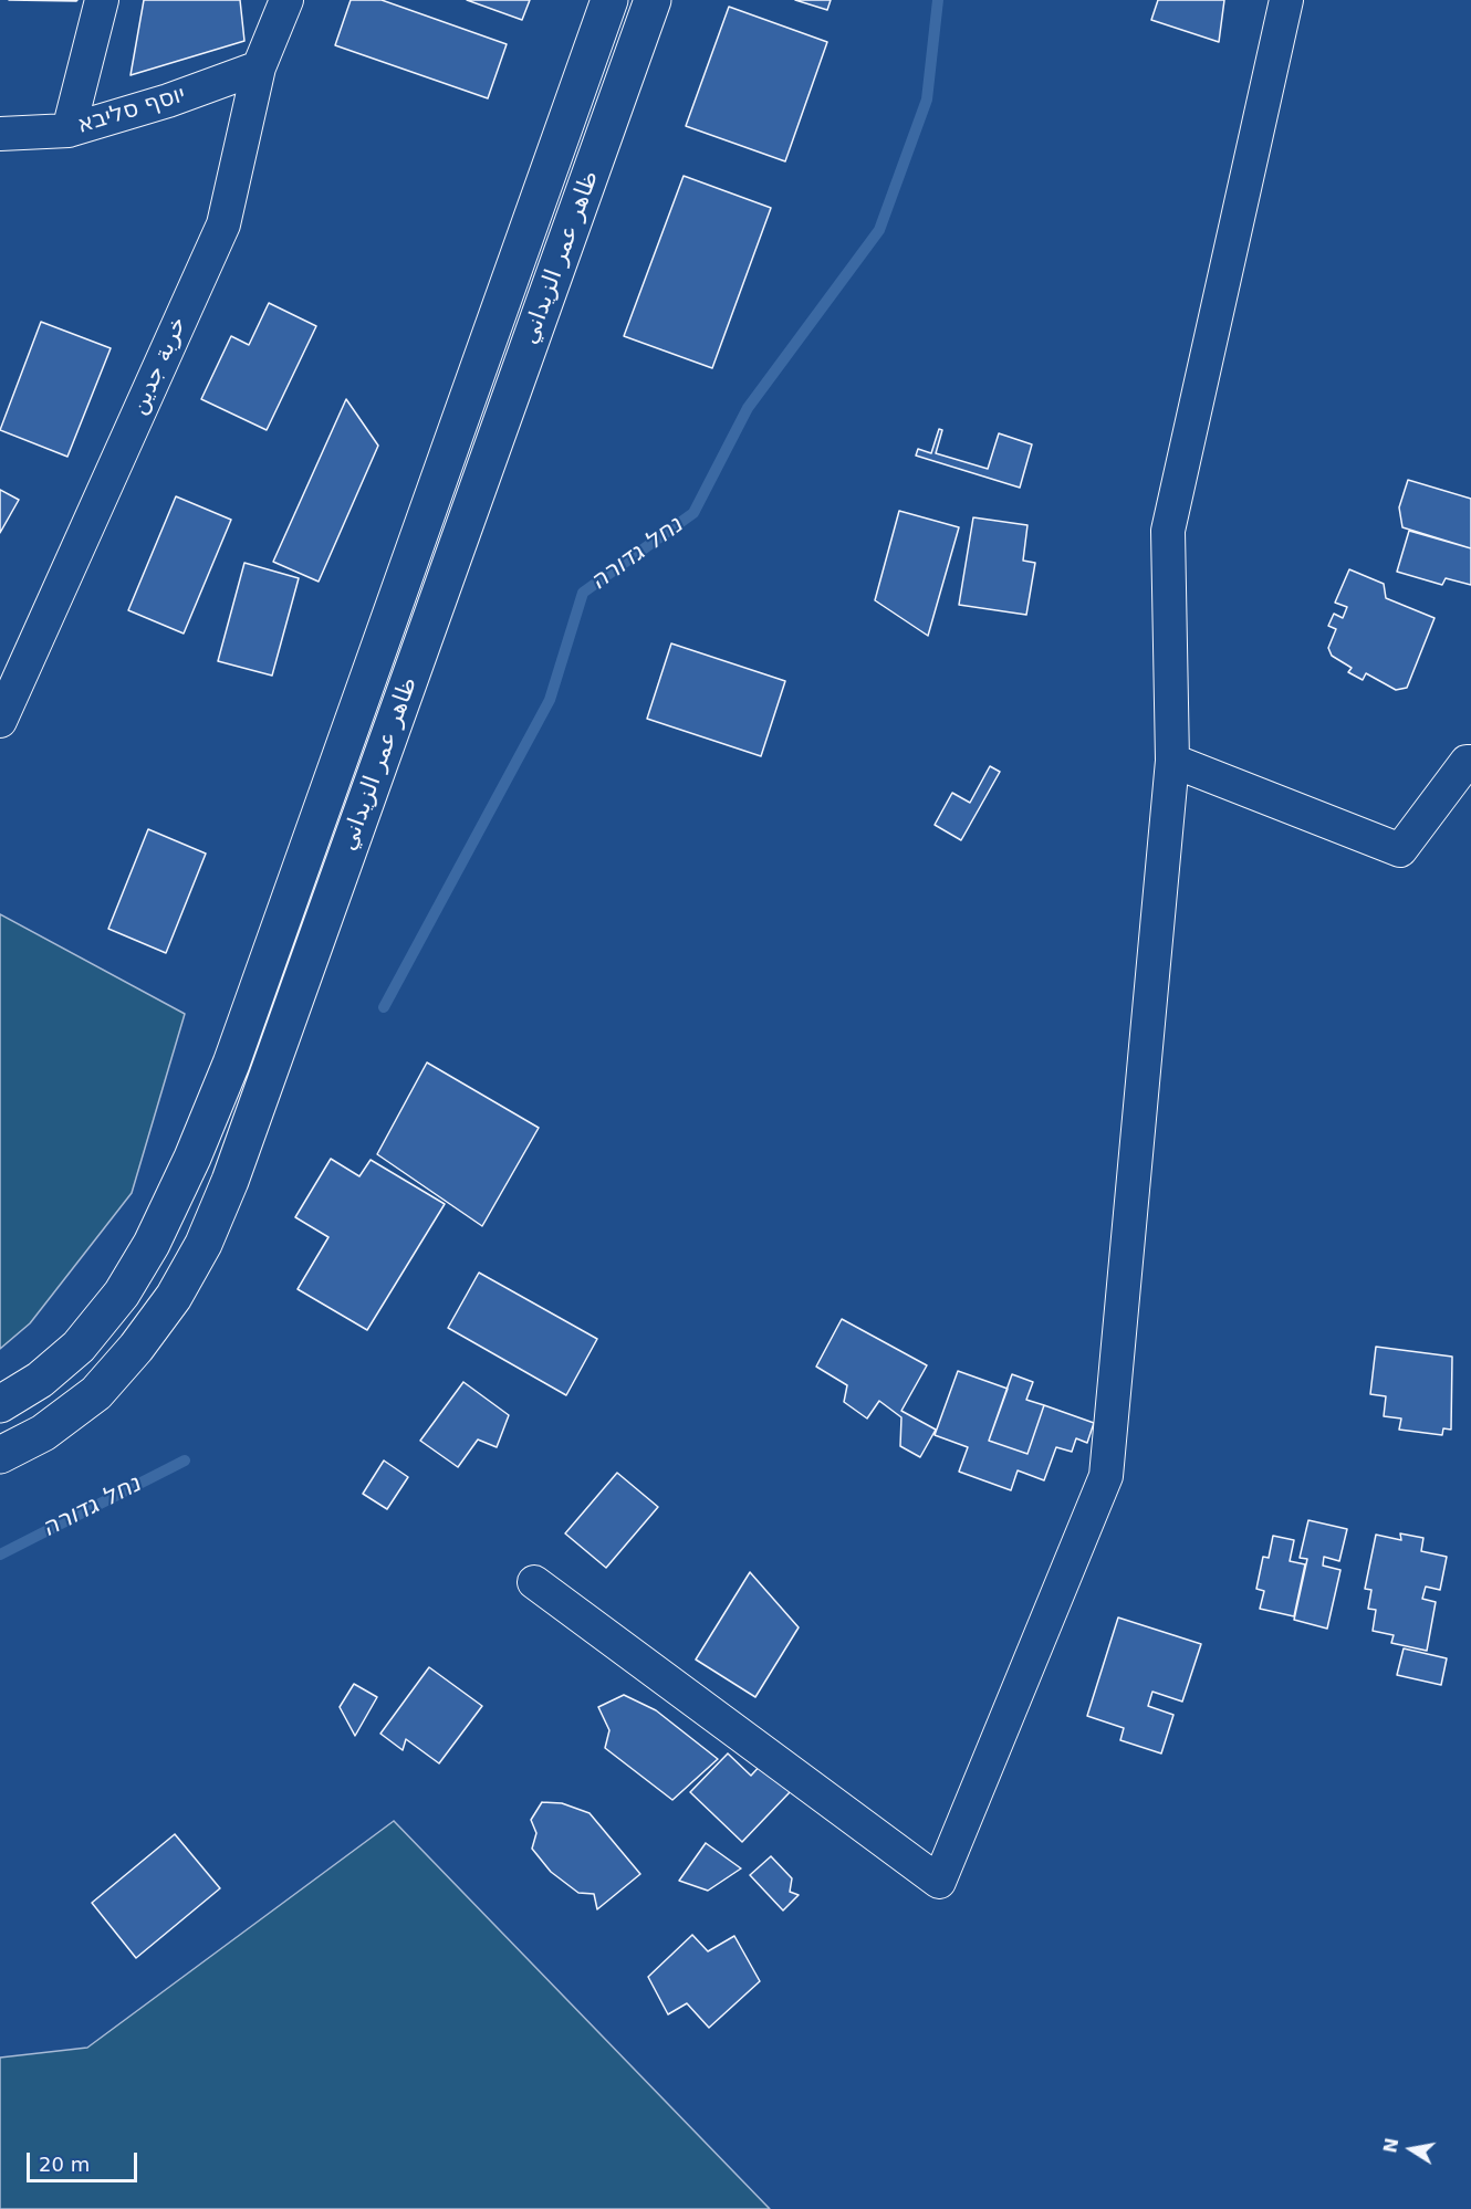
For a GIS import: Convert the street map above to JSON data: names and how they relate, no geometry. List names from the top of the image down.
{
  "streets": {
    "main road": ["ظاهر عمر الزيداني"],
    "street": ["יוסף סליבא", "خربة جدين"]
  },
  "crossings": [
    ["יוסף סליבא", "خربة جدين"]
  ],
  "water": ["נחל גדורה"],
  "scale_bar": "20 m",
  "north": "left"
}
